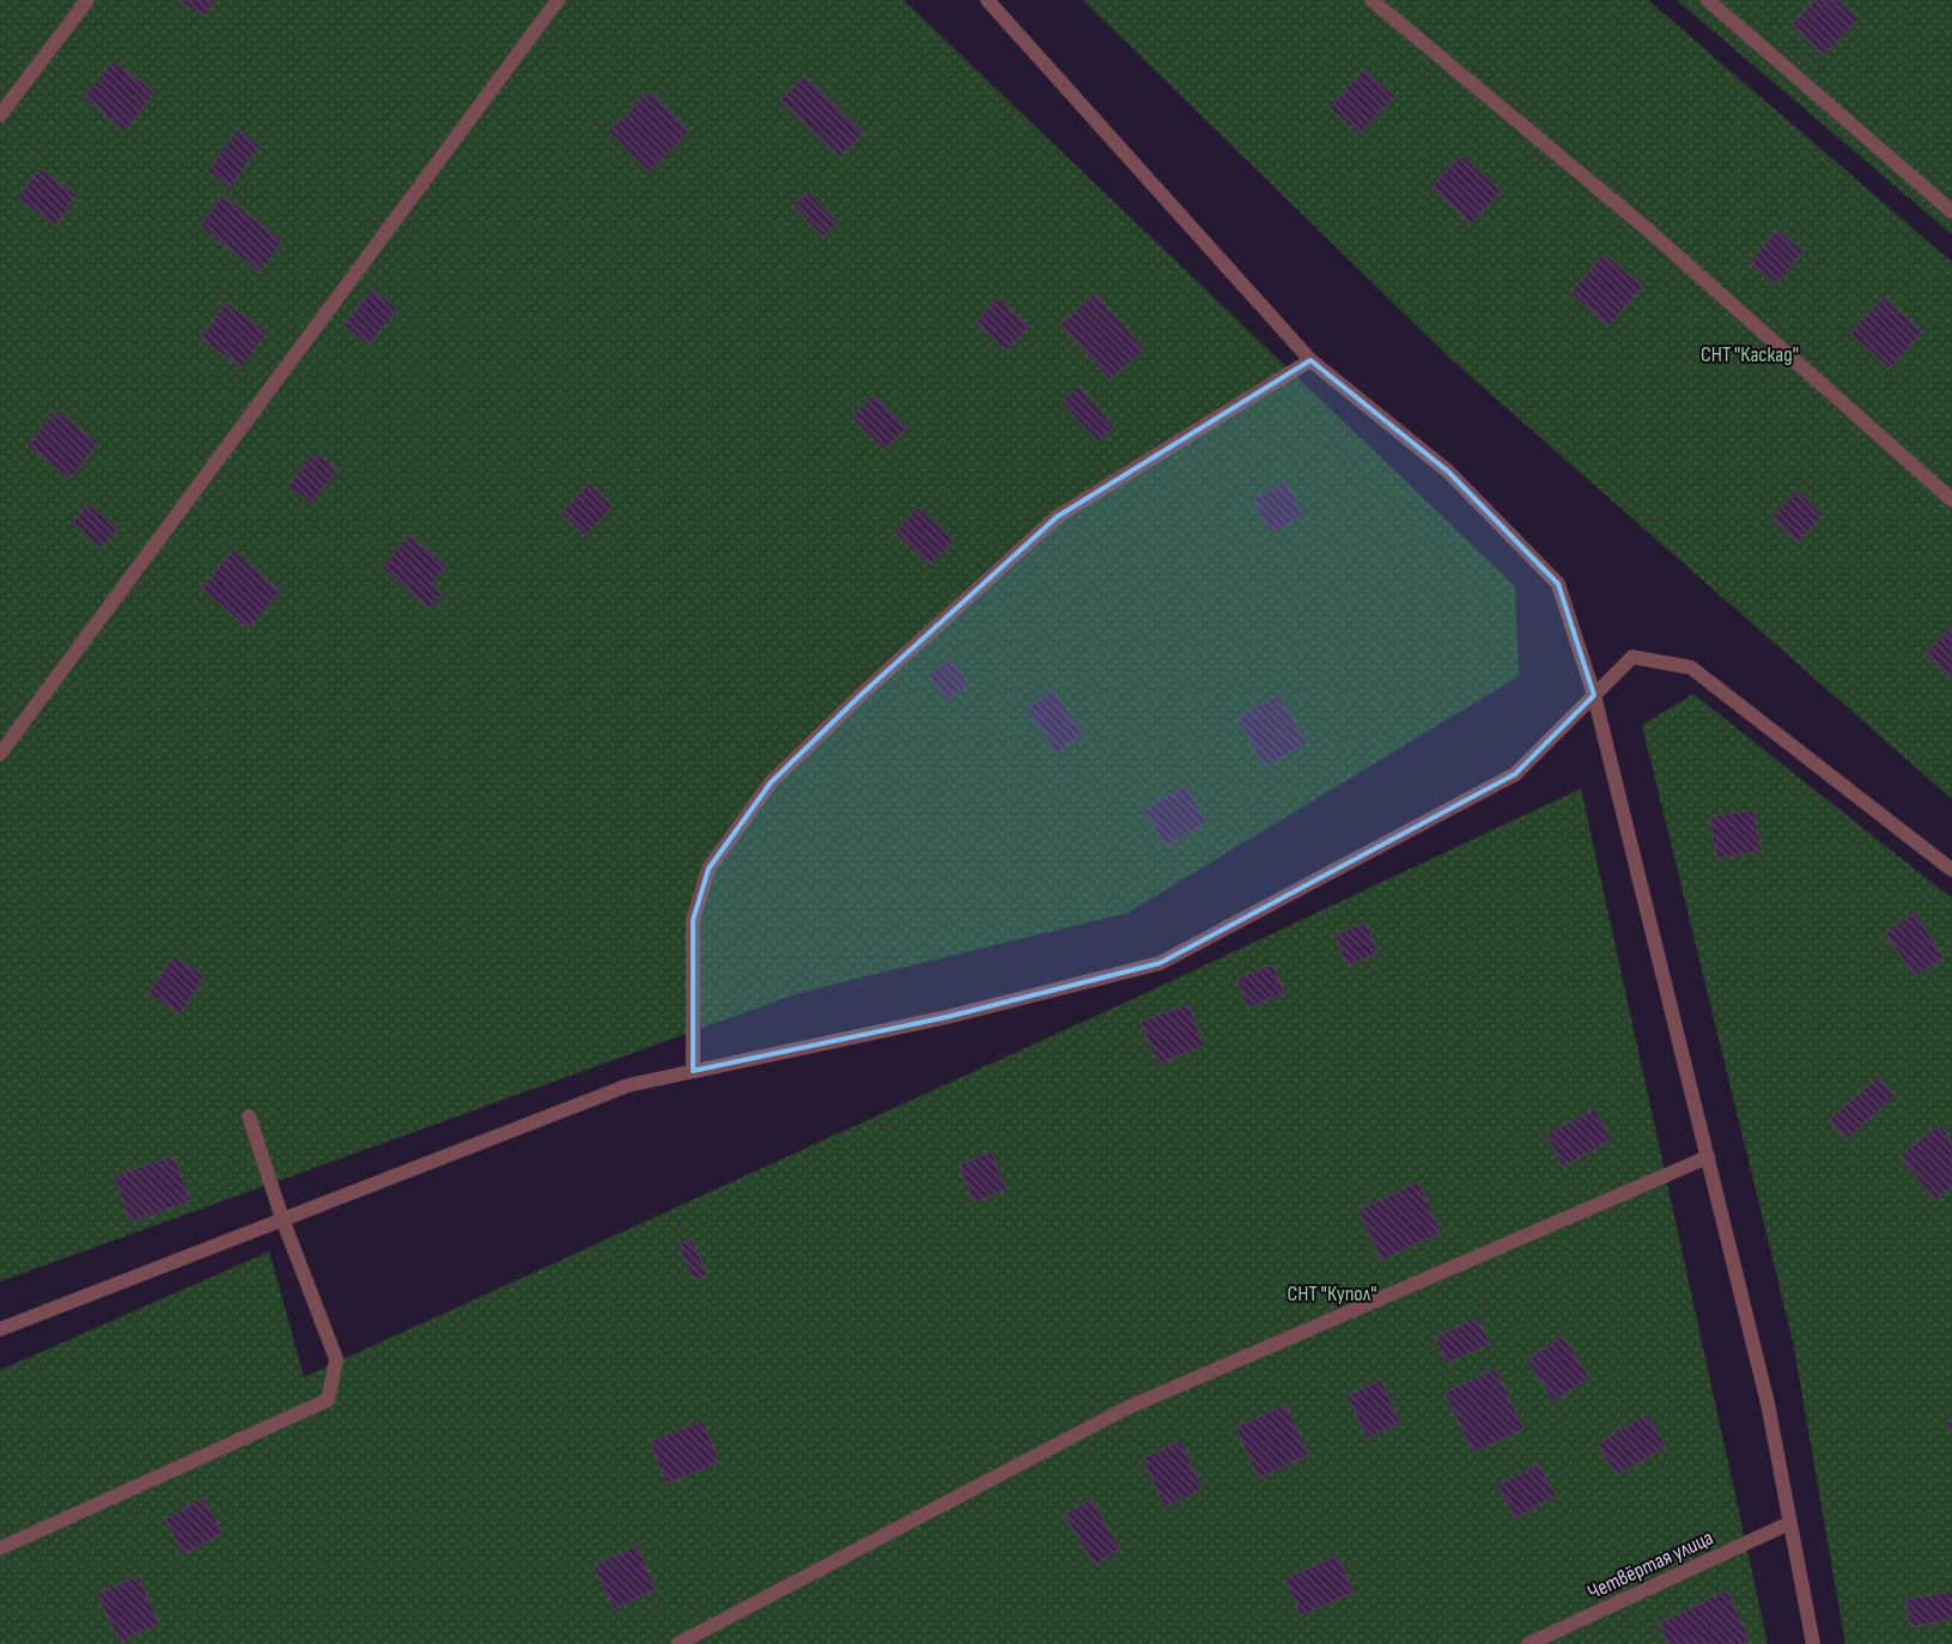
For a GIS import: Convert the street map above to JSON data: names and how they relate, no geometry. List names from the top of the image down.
{
  "streets": {
    "street": ["Четвёртая улица"]
  },
  "parks": ["СНТ \"Каскад\"", "СНТ \"Купол\""]
}
